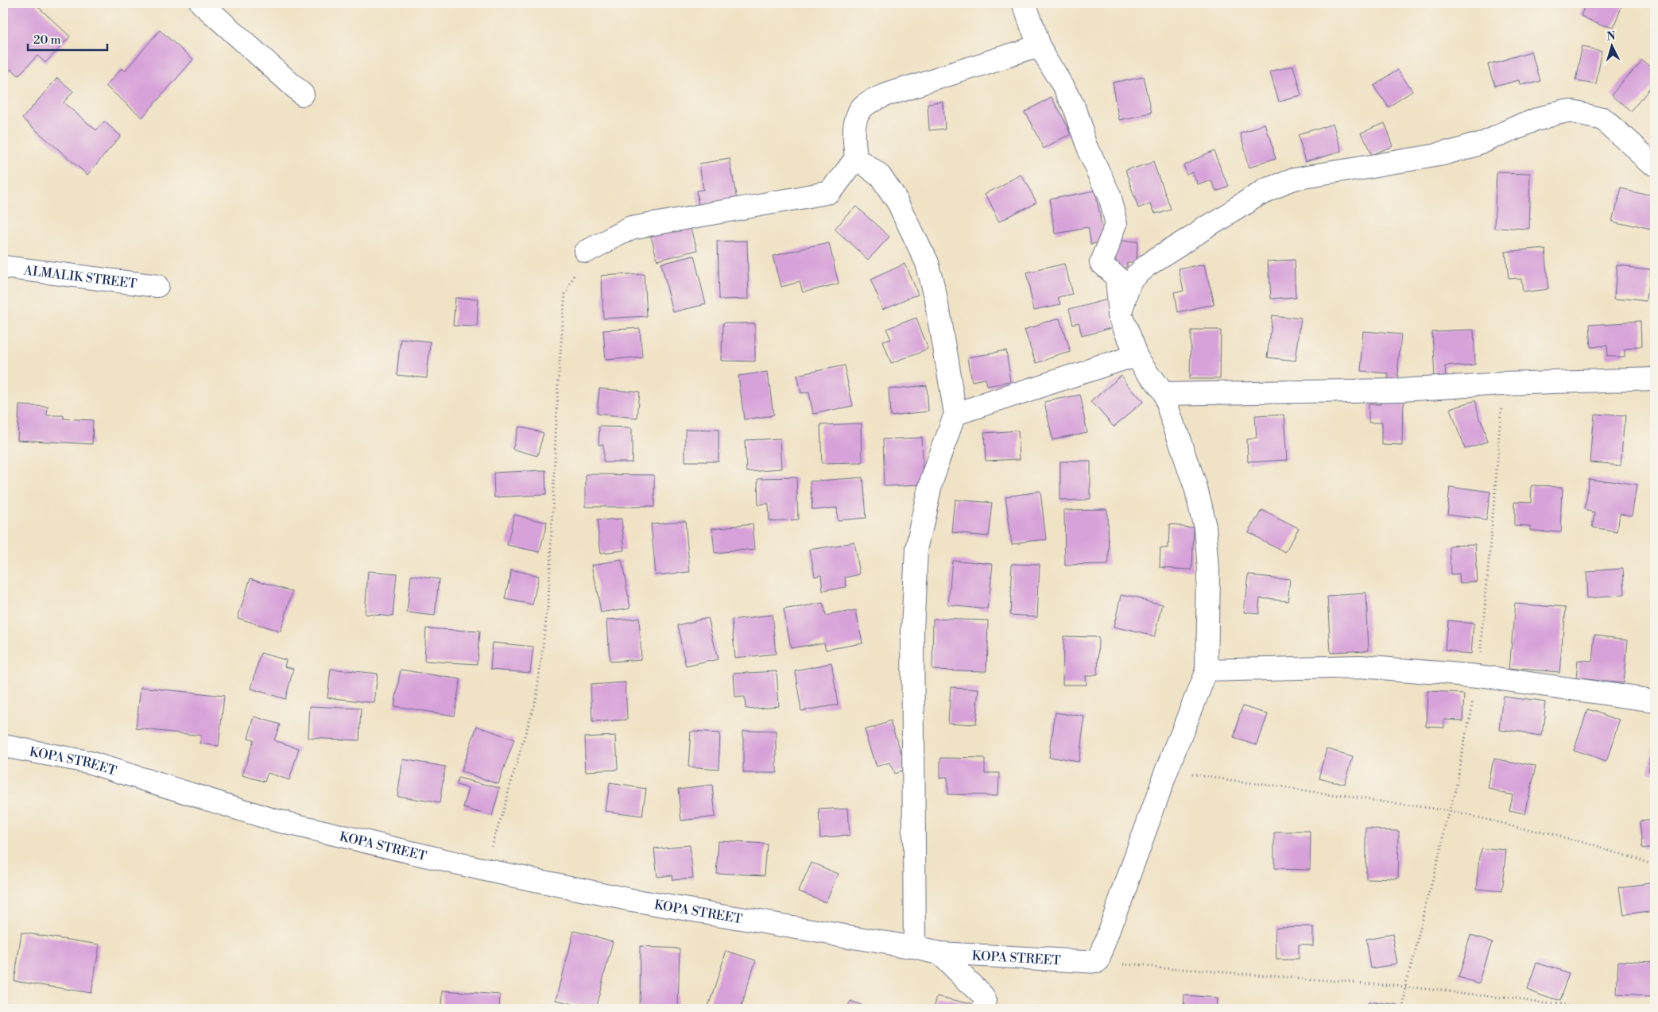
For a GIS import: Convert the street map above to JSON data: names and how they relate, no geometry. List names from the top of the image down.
{
  "streets": {
    "street": ["ALMALIK STREET", "KOPA STREET"]
  },
  "scale_bar": "20 m",
  "north": "top"
}
